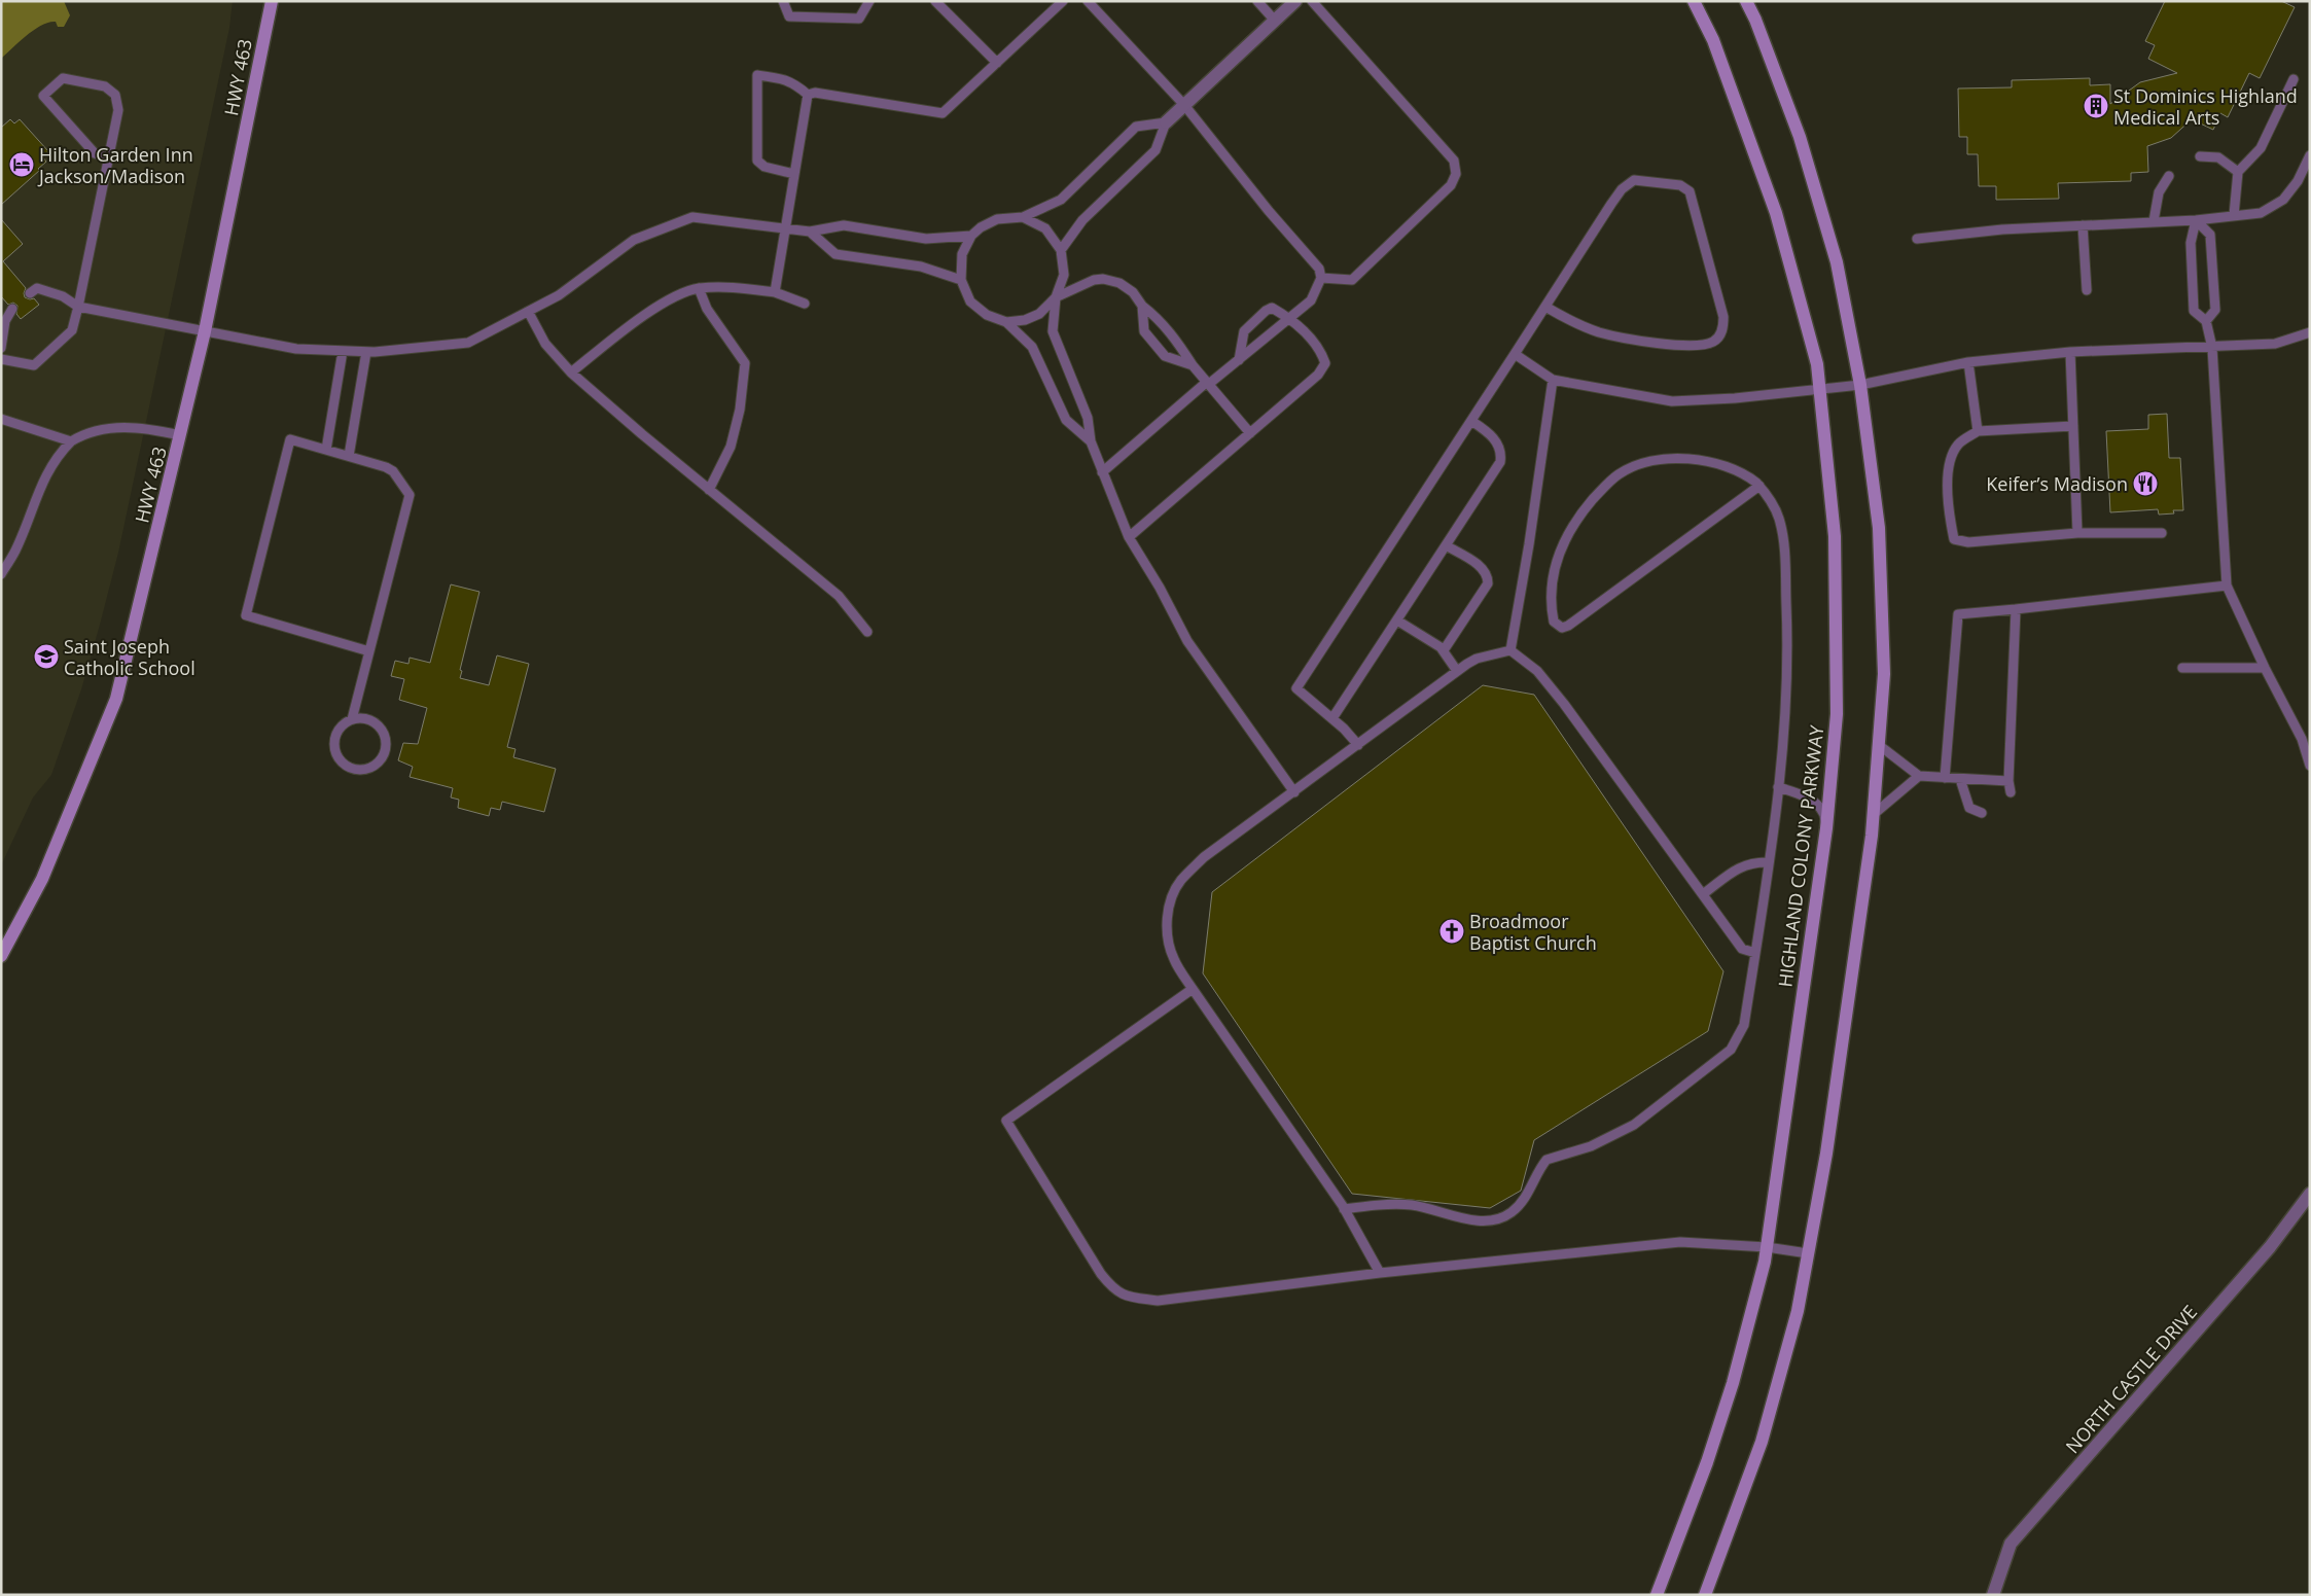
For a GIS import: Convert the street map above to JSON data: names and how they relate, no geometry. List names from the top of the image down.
{
  "streets": {
    "street": ["HWY 463", "HIGHLAND COLONY PARKWAY", "NORTH CASTLE DRIVE"]
  },
  "places": {
    "building": ["St Dominics Highland Medical Arts"],
    "hotel": ["Hilton Garden Inn Jackson/Madison"],
    "restaurant": ["Keifer’s Madison"],
    "school or university": ["Saint Joseph Catholic School"],
    "church": ["Broadmoor Baptist Church"]
  }
}
